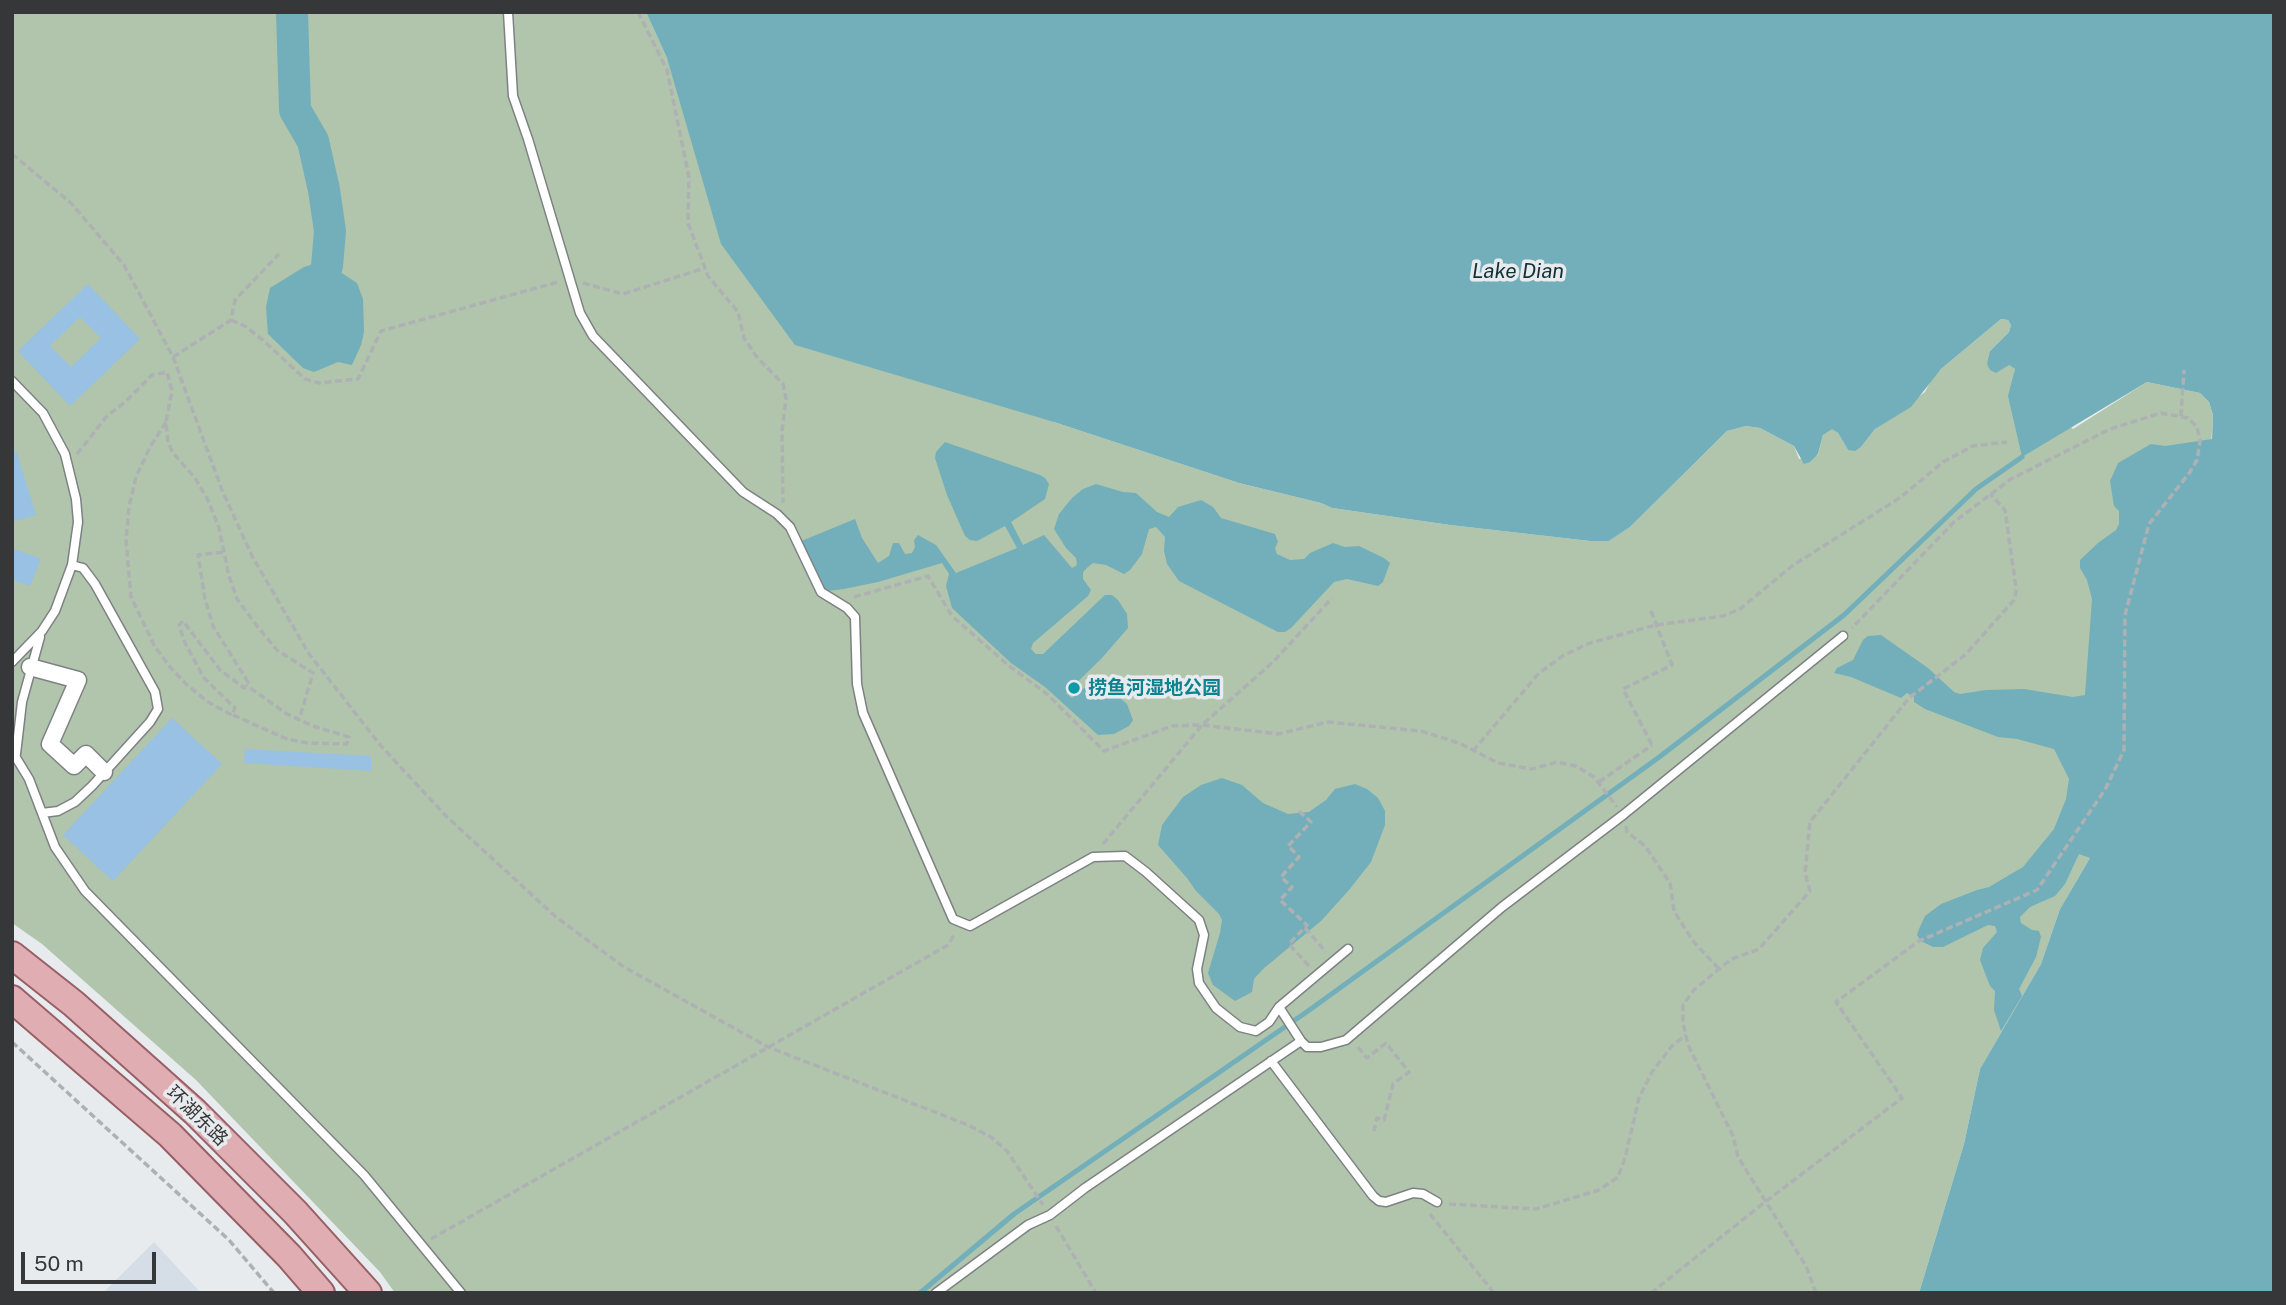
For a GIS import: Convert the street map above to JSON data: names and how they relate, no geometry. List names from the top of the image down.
{
  "streets": {
    "main road": ["环湖东路"]
  },
  "water": ["Lake Dian"],
  "places": ["捞鱼河湿地公园"],
  "scale_bar": "50 m"
}
